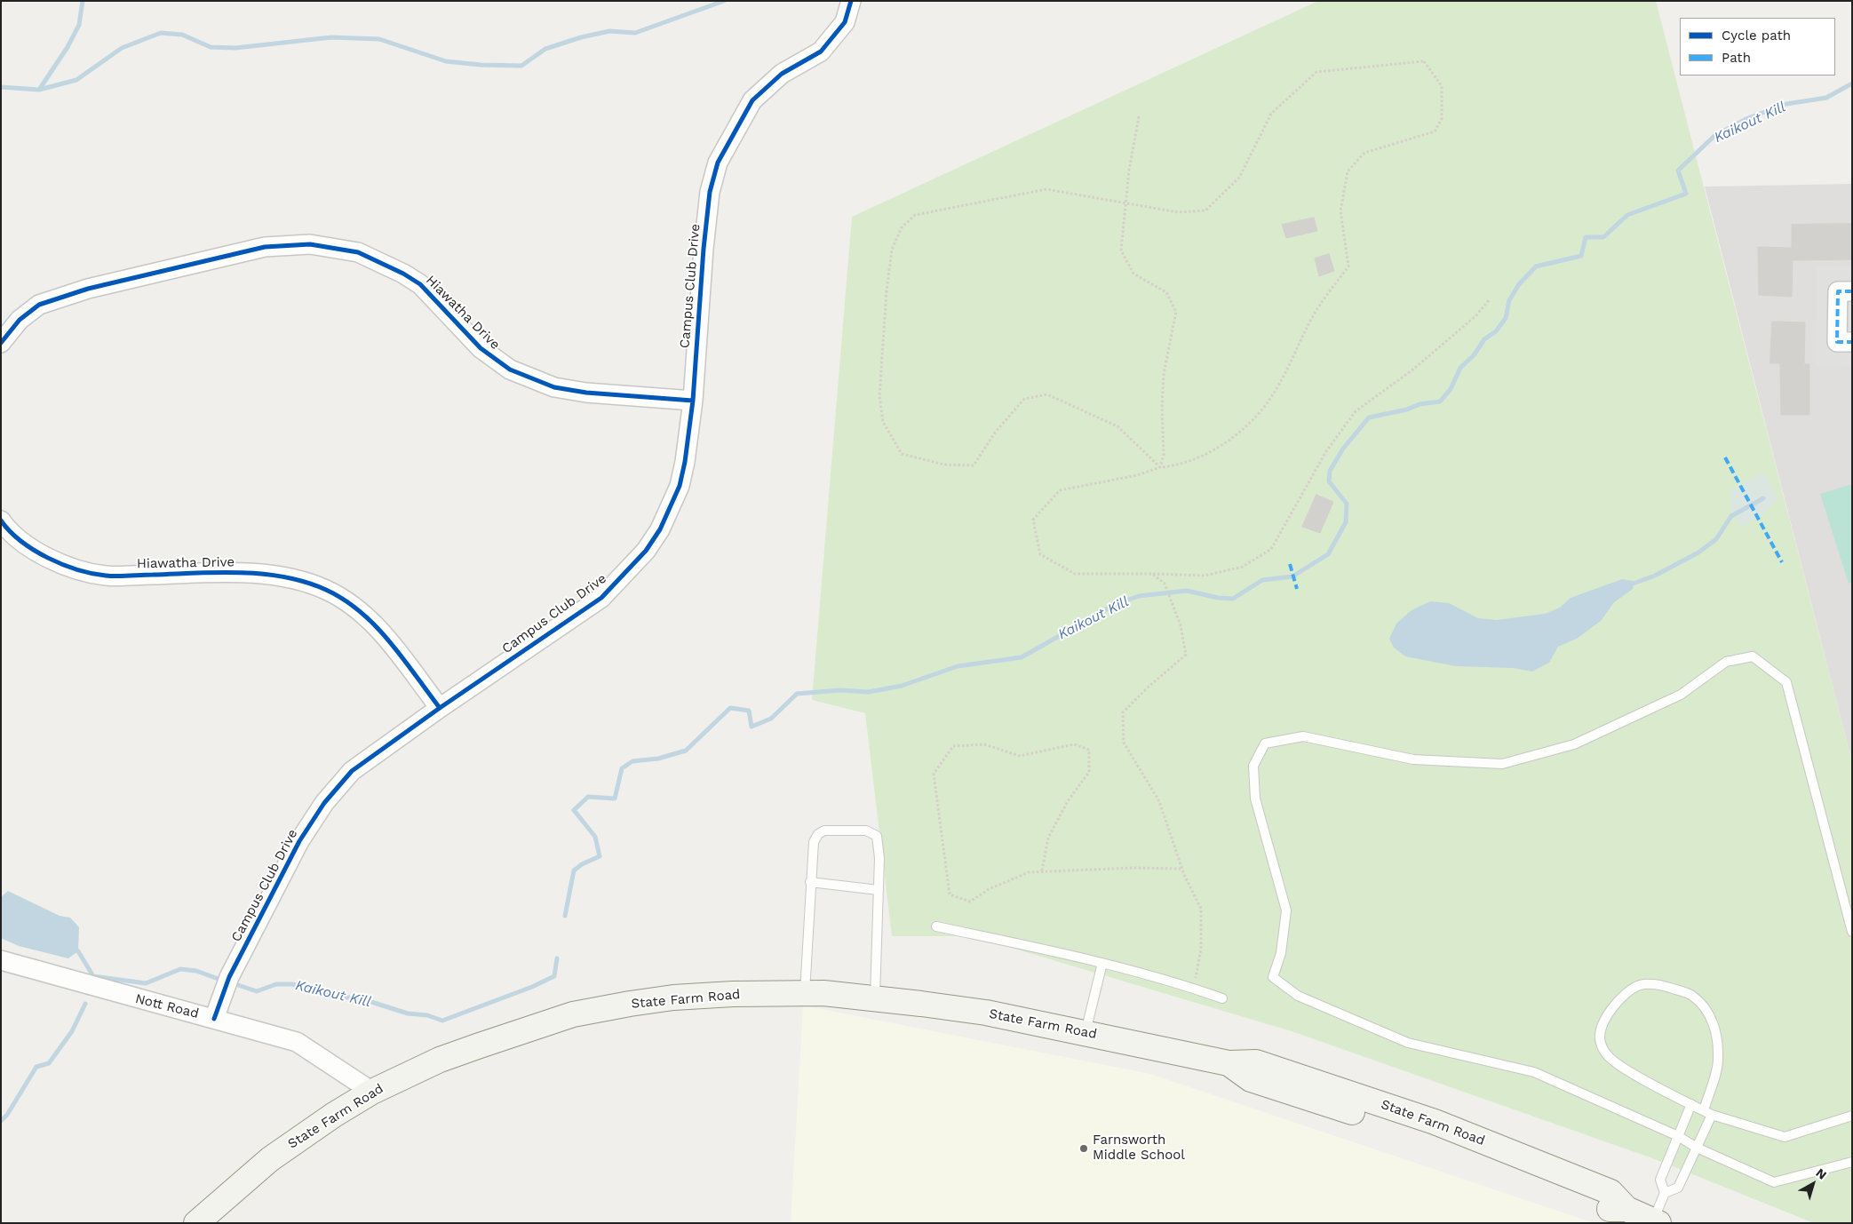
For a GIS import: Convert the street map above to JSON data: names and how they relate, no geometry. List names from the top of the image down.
{
  "streets": {
    "main road": ["State Farm Road"],
    "street": ["Campus Club Drive", "Hiawatha Drive", "Nott Road"]
  },
  "crossings": [
    ["Campus Club Drive", "Hiawatha Drive"],
    ["Campus Club Drive", "Nott Road"],
    ["State Farm Road", "Nott Road"]
  ],
  "water": ["Kaikout Kill"],
  "places": ["Farnsworth Middle School"],
  "legend": ["Cycle path", "Path"],
  "north": "top right"
}
